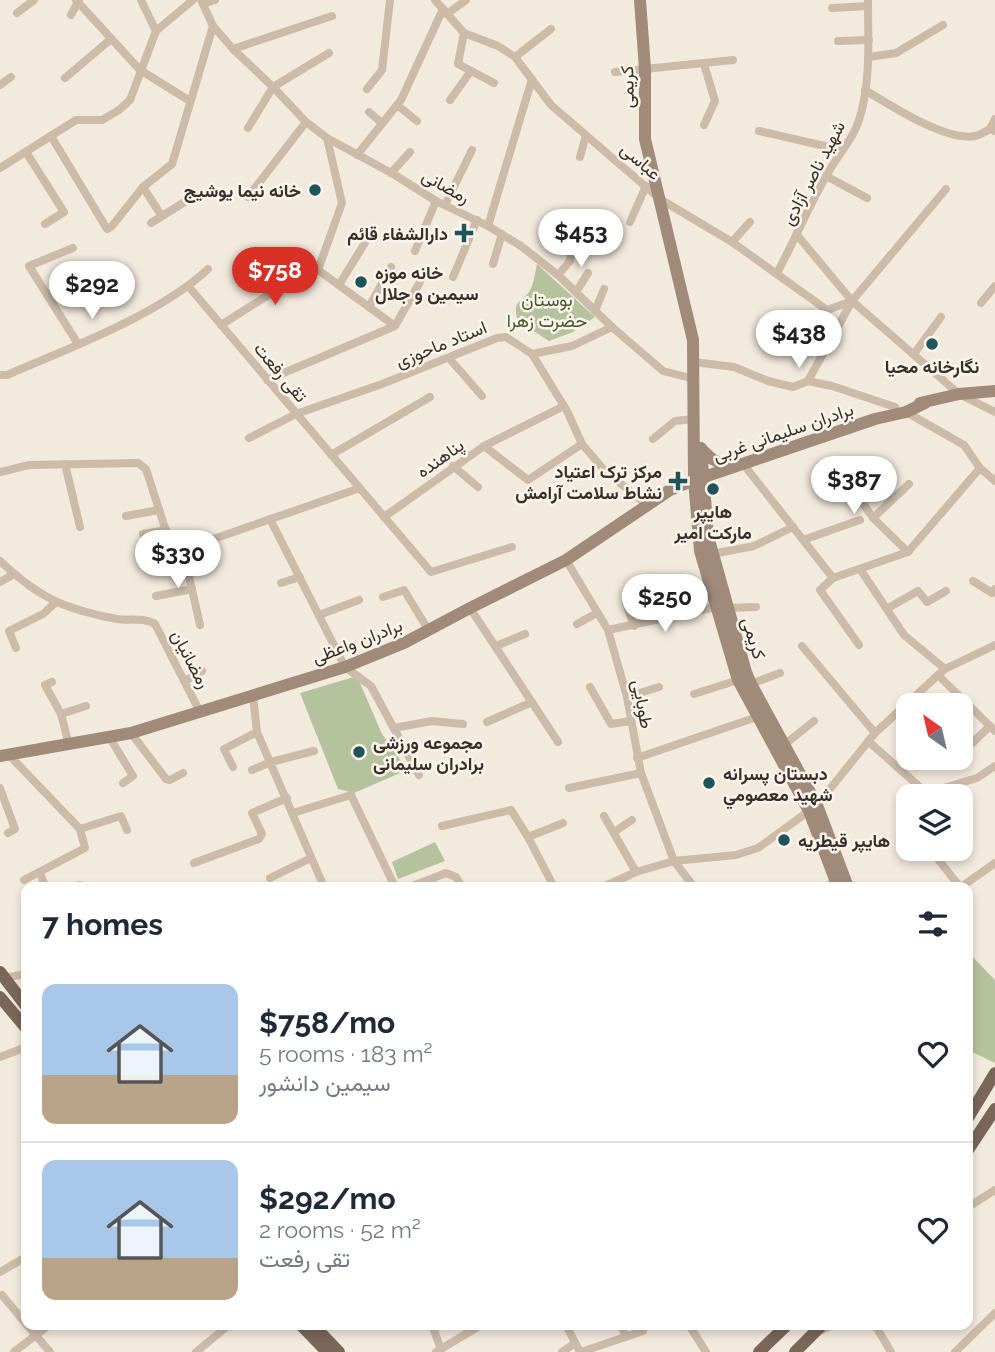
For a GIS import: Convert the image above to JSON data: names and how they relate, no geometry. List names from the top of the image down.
{
  "streets": {
    "main road": ["کریمی", "برادران سلیمانی غربی", "برادران واعظی"],
    "street": [
      "عباسی",
      "شهید ناصر آزادی",
      "رمضانی",
      "استاد ماحوزی",
      "تقی رفعت",
      "پناهنده",
      "رمضانیان",
      "طوبایی"
    ]
  },
  "crossings": [
    ["کریمی", "عباسی"],
    ["کریمی", "رمضانی"],
    ["کریمی", "برادران سلیمانی غربی"],
    ["کریمی", "برادران واعظی"],
    ["عباسی", "شهید ناصر آزادی"],
    ["استاد ماحوزی", "تقی رفعت"],
    ["استاد ماحوزی", "پناهنده"],
    ["استاد ماحوزی", "برادران واعظی"],
    ["تقی رفعت", "پناهنده"],
    ["برادران سلیمانی غربی", "برادران واعظی"],
    ["برادران واعظی", "رمضانیان"],
    ["برادران واعظی", "طوبایی"]
  ],
  "parks": ["بوستان حضرت زهرا"],
  "places": {
    "other": [
      "خانه نیما یوشیج",
      "خانه موزه سیمین و جلال",
      "نگارخانه محیا",
      "هایپر مارکت امیر",
      "مجموعه ورزشی برادران سلیمانی",
      "دبستان پسرانه شهيد معصومي",
      "هایپر قیطریه"
    ],
    "health": ["دارالشفاء قائم", "مرکز ترک اعتیاد نشاط سلامت آرامش"]
  },
  "north": "top left",
  "page": {
    "price": [
      "$453",
      "$758",
      "$292",
      "$438",
      "$387",
      "$330",
      "$250"
    ],
    "heading": "7 homes",
    "list": [
      {
        "name": "$758/mo",
        "note": "5 rooms · 183 m² · سیمین دانشور"
      },
      {
        "name": "$292/mo",
        "note": "2 rooms · 52 m² · تقی رفعت"
      }
    ]
  }
}
